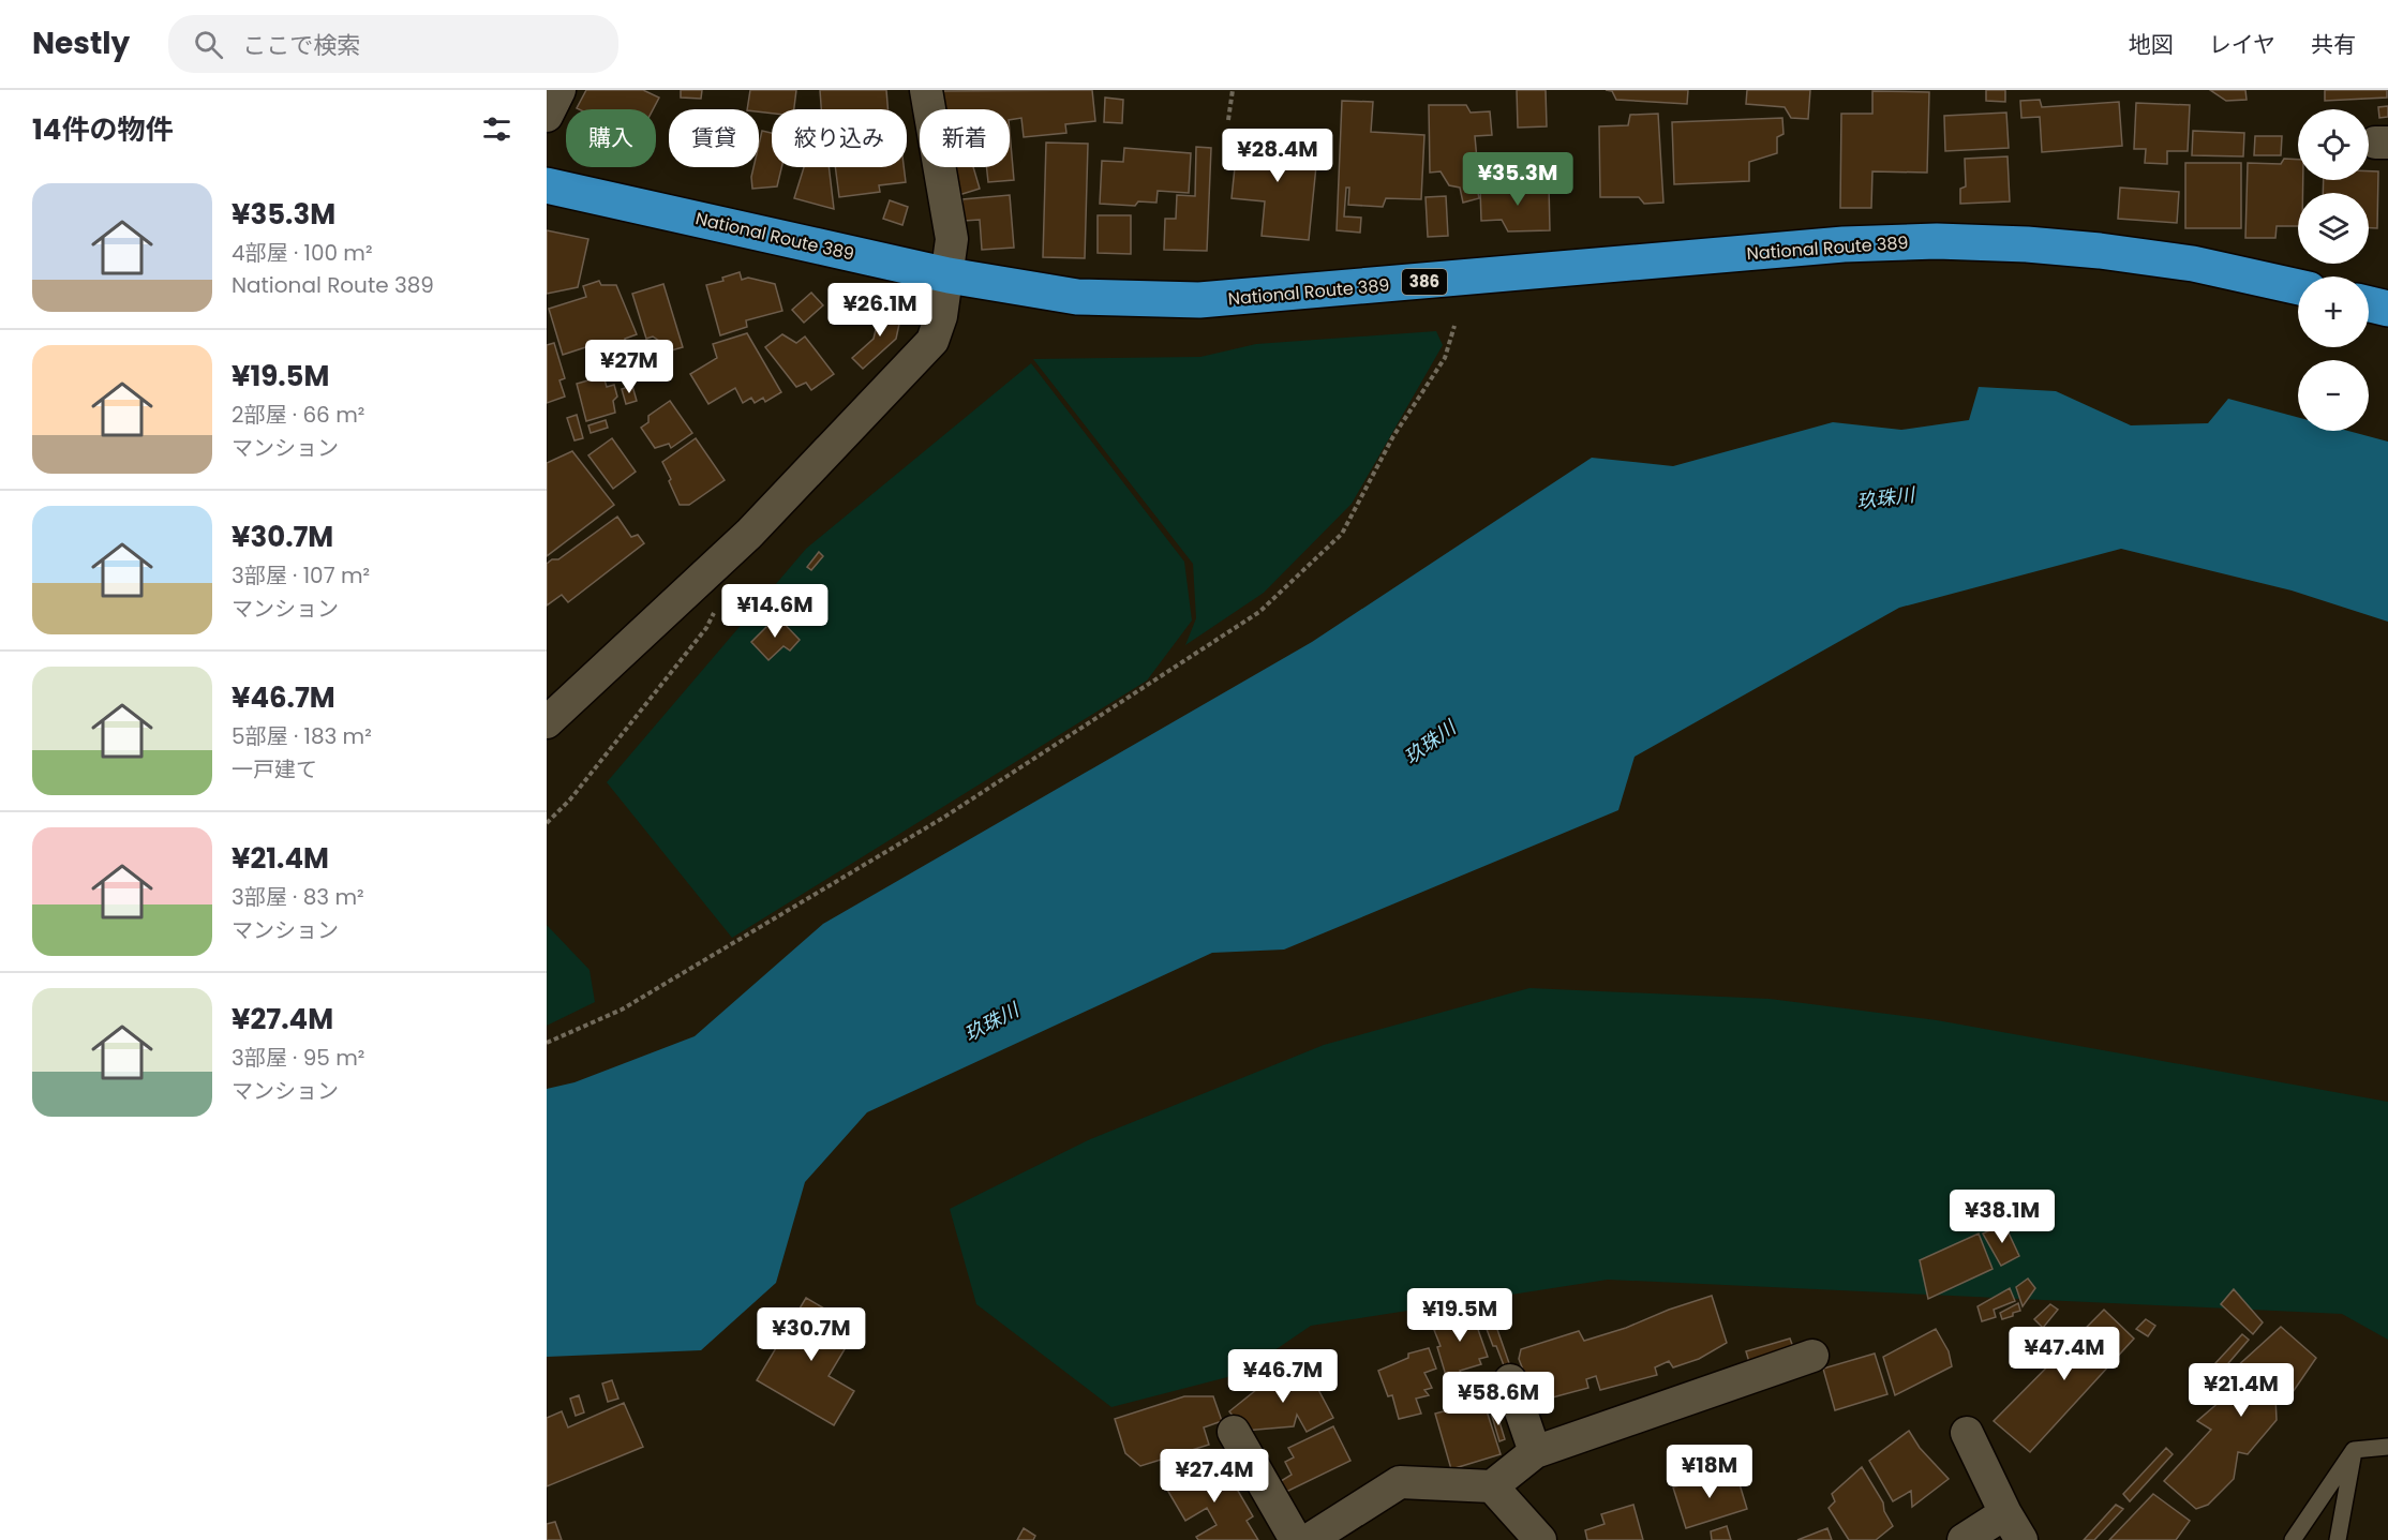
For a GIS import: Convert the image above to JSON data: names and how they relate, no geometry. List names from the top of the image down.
{
  "streets": {
    "highway": ["National Route 389", "386"]
  },
  "water": ["玖珠川"],
  "page": {
    "header": "Nestly",
    "search": "ここで検索",
    "nav": ["地図", "レイヤ", "共有"],
    "heading": "14件の物件",
    "map_buttons": ["+", "−"],
    "chip": [
      "購入",
      "賃貸",
      "絞り込み",
      "新着"
    ],
    "price": [
      "¥28.4M",
      "¥35.3M",
      "¥26.1M",
      "¥27M",
      "¥14.6M",
      "¥38.1M",
      "¥19.5M",
      "¥30.7M",
      "¥47.4M",
      "¥46.7M",
      "¥21.4M",
      "¥58.6M",
      "¥18M",
      "¥27.4M"
    ],
    "list": [
      {
        "name": "¥35.3M",
        "note": "4部屋 · 100 m² · National Route 389"
      },
      {
        "name": "¥19.5M",
        "note": "2部屋 · 66 m² · マンション"
      },
      {
        "name": "¥30.7M",
        "note": "3部屋 · 107 m² · マンション"
      },
      {
        "name": "¥46.7M",
        "note": "5部屋 · 183 m² · 一戸建て"
      },
      {
        "name": "¥21.4M",
        "note": "3部屋 · 83 m² · マンション"
      },
      {
        "name": "¥27.4M",
        "note": "3部屋 · 95 m² · マンション"
      }
    ]
  }
}
